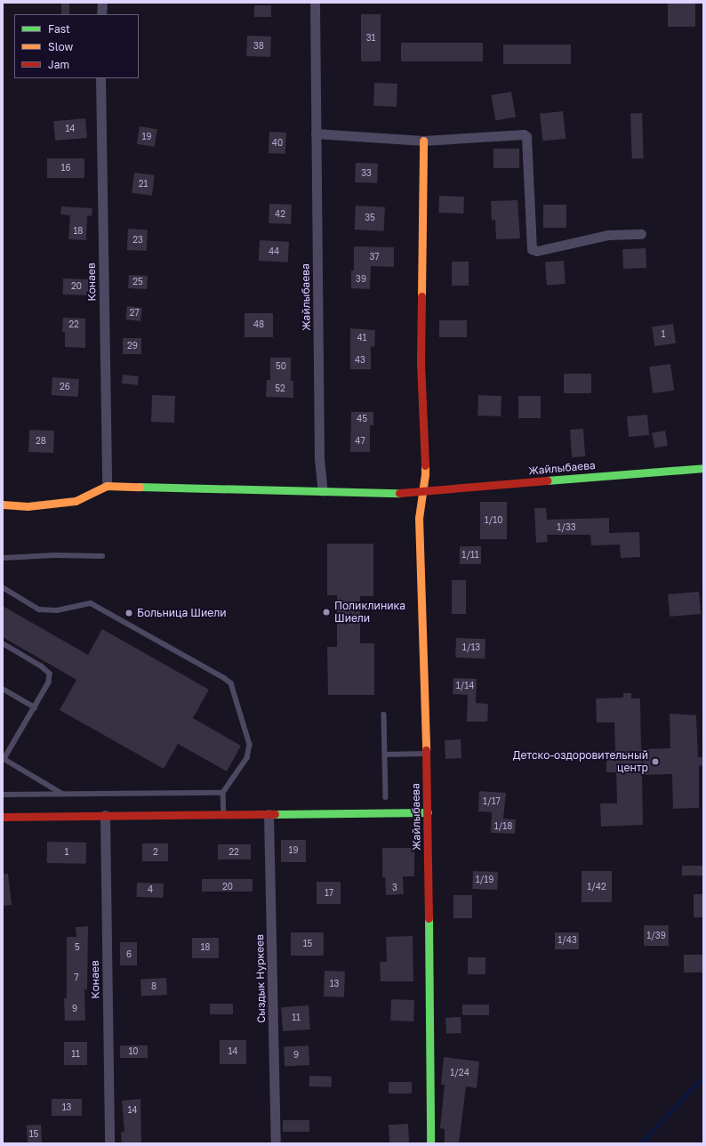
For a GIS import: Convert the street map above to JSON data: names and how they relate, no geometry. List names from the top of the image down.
{
  "streets": {
    "street": ["Конаев", "Жайлыбаева", "Сыздык Нуркеев"]
  },
  "places": ["Поликлиника Шиели", "Больница Шиели", "Детско-оздоровительный центр"],
  "house_numbers": [
    "31",
    "38",
    "14",
    "19",
    "40",
    "16",
    "33",
    "21",
    "42",
    "35",
    "18",
    "23",
    "44",
    "37",
    "39",
    "25",
    "20",
    "27",
    "22",
    "48",
    "1",
    "41",
    "29",
    "43",
    "50",
    "26",
    "52",
    "45",
    "28",
    "47",
    "1/10",
    "1/33",
    "1/11",
    "1/13",
    "1/14",
    "1/17",
    "1/18",
    "19",
    "1",
    "2",
    "22",
    "1/19",
    "20",
    "1/42",
    "3",
    "4",
    "17",
    "1/39",
    "1/43",
    "15",
    "5",
    "18",
    "6",
    "7",
    "13",
    "8",
    "9",
    "11",
    "10",
    "14",
    "11",
    "9",
    "1/24",
    "13",
    "14",
    "15"
  ],
  "legend": ["Fast", "Slow", "Jam"]
}
